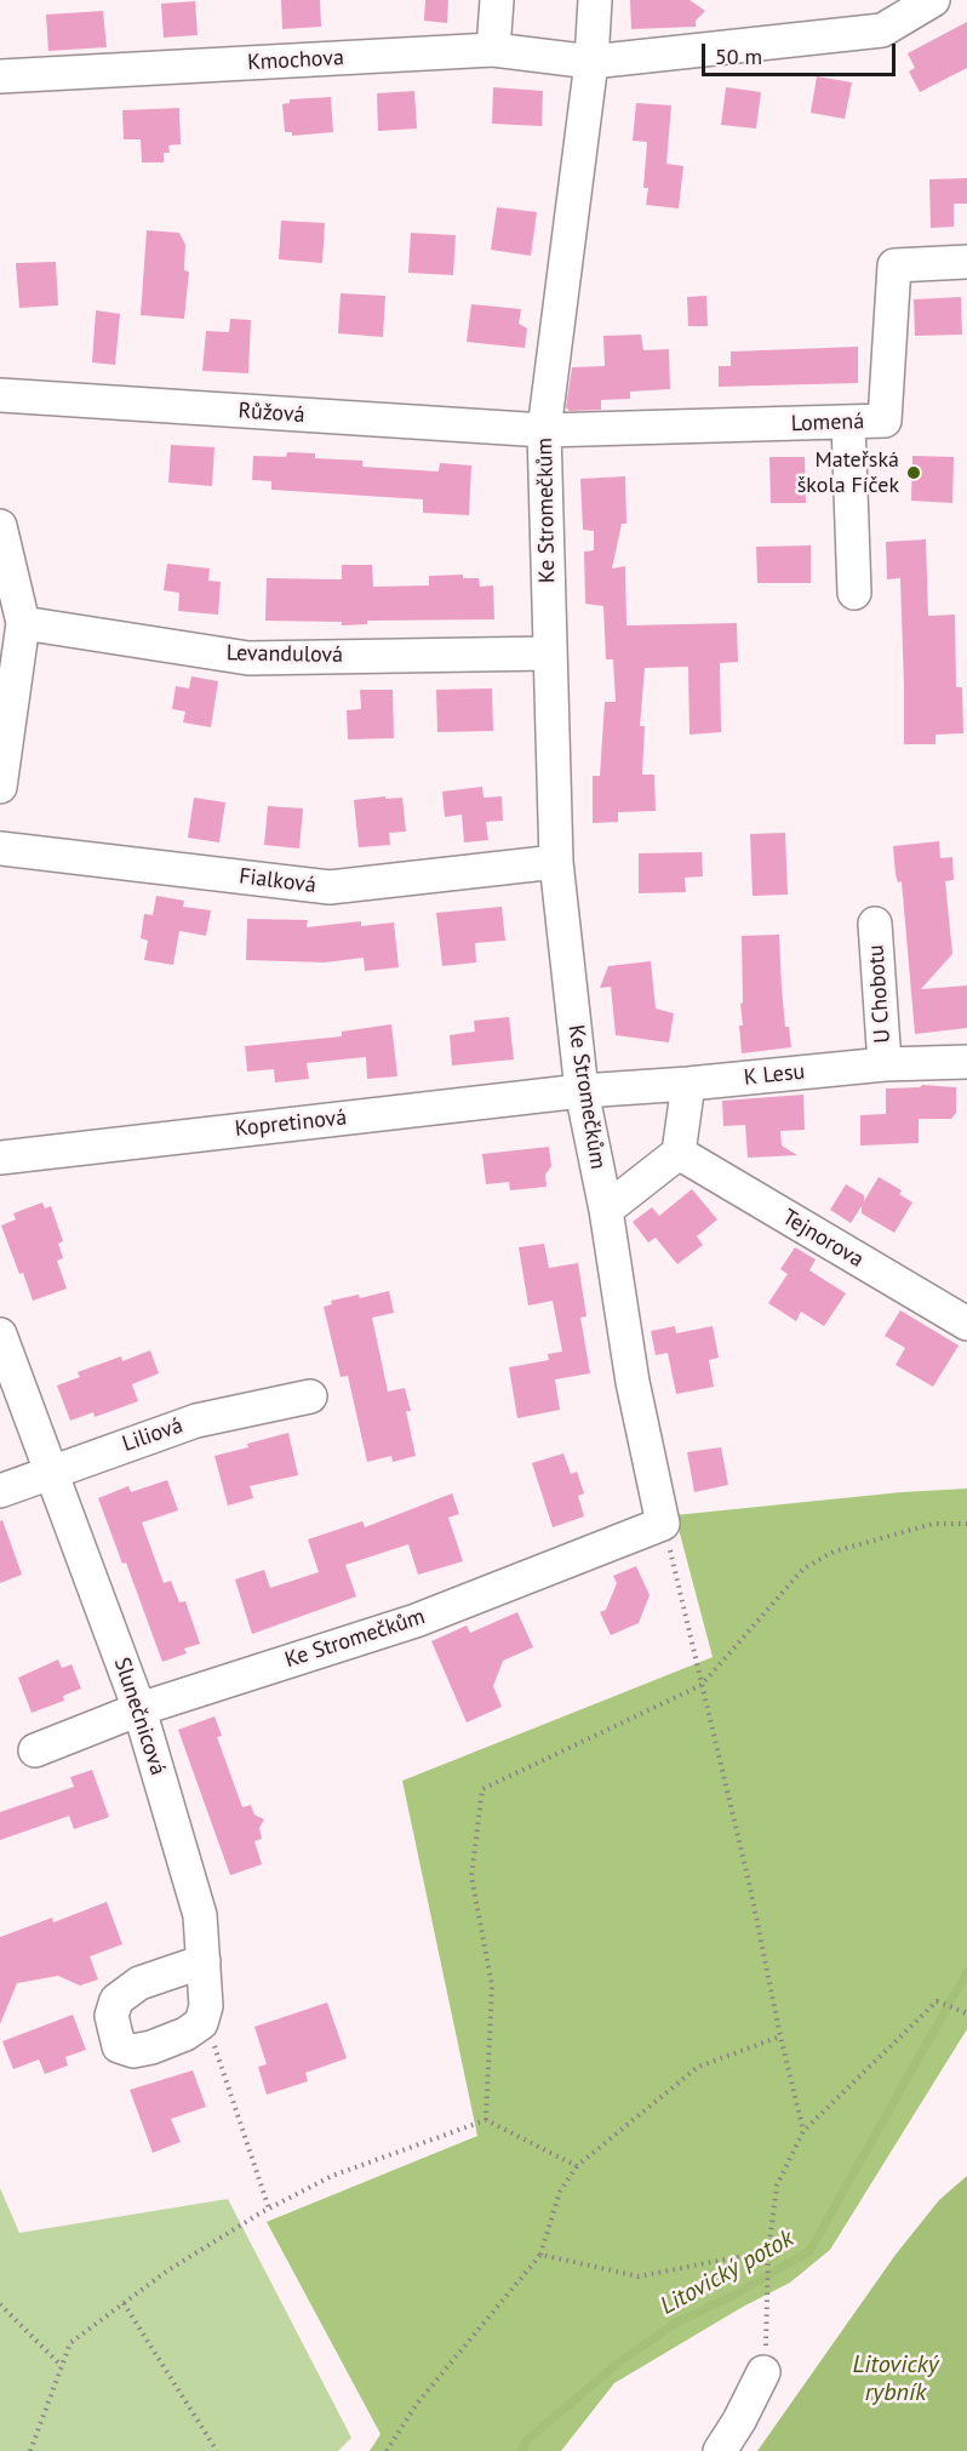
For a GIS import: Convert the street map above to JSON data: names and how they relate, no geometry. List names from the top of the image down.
{
  "streets": {
    "street": [
      "Kmochova",
      "Růžová",
      "Lomená",
      "Ke Stromečkům",
      "Levandulová",
      "Fialková",
      "U Chobotu",
      "K Lesu",
      "Kopretinová",
      "Tejnorova",
      "Liliová",
      "Slunečnicová"
    ]
  },
  "crossings": [
    ["Kmochova", "Ke Stromečkům"],
    ["Růžová", "Lomená"],
    ["Růžová", "Ke Stromečkům"],
    ["Lomená", "Ke Stromečkům"],
    ["Ke Stromečkům", "Levandulová"],
    ["Ke Stromečkům", "Fialková"],
    ["Ke Stromečkům", "K Lesu"],
    ["Ke Stromečkům", "Kopretinová"],
    ["Ke Stromečkům", "Slunečnicová"],
    ["U Chobotu", "K Lesu"],
    ["K Lesu", "Kopretinová"],
    ["Liliová", "Slunečnicová"]
  ],
  "water": ["Litovický potok", "Litovický rybník"],
  "places": ["Mateřská škola Fíček"],
  "scale_bar": "50 m"
}
